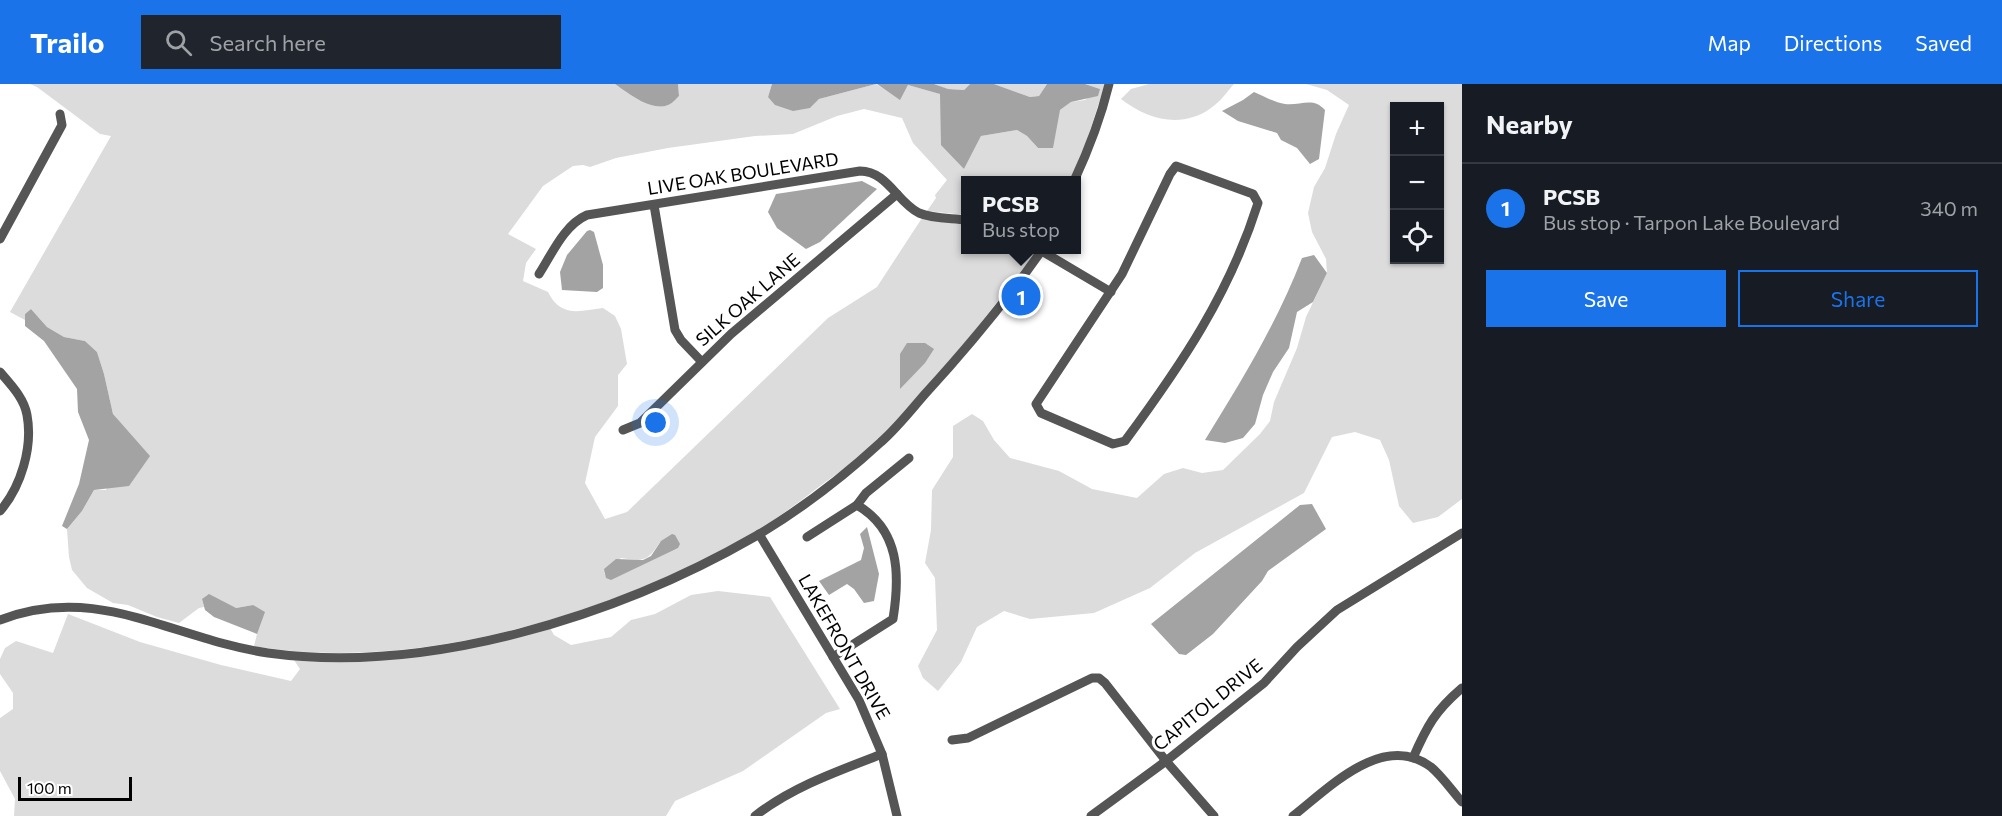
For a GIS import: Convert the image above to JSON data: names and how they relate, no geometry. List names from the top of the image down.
{
  "streets": {
    "street": [
      "LIVE OAK BOULEVARD",
      "SILK OAK LANE",
      "LAKEFRONT DRIVE",
      "CAPITOL DRIVE"
    ]
  },
  "crossings": [
    ["LIVE OAK BOULEVARD", "SILK OAK LANE"]
  ],
  "scale_bar": "100 m",
  "page": {
    "header": "Trailo",
    "search": "Search here",
    "nav": ["Map", "Directions", "Saved"],
    "heading": "Nearby",
    "map_buttons": ["+", "−"],
    "list": [
      {
        "mark": "1",
        "name": "PCSB",
        "note": "Bus stop · Tarpon Lake Boulevard",
        "value": "340 m"
      }
    ],
    "popup": ["PCSB", "Bus stop"],
    "buttons": ["Save", "Share"],
    "pins": "1",
    "scale": "100 m"
  }
}
